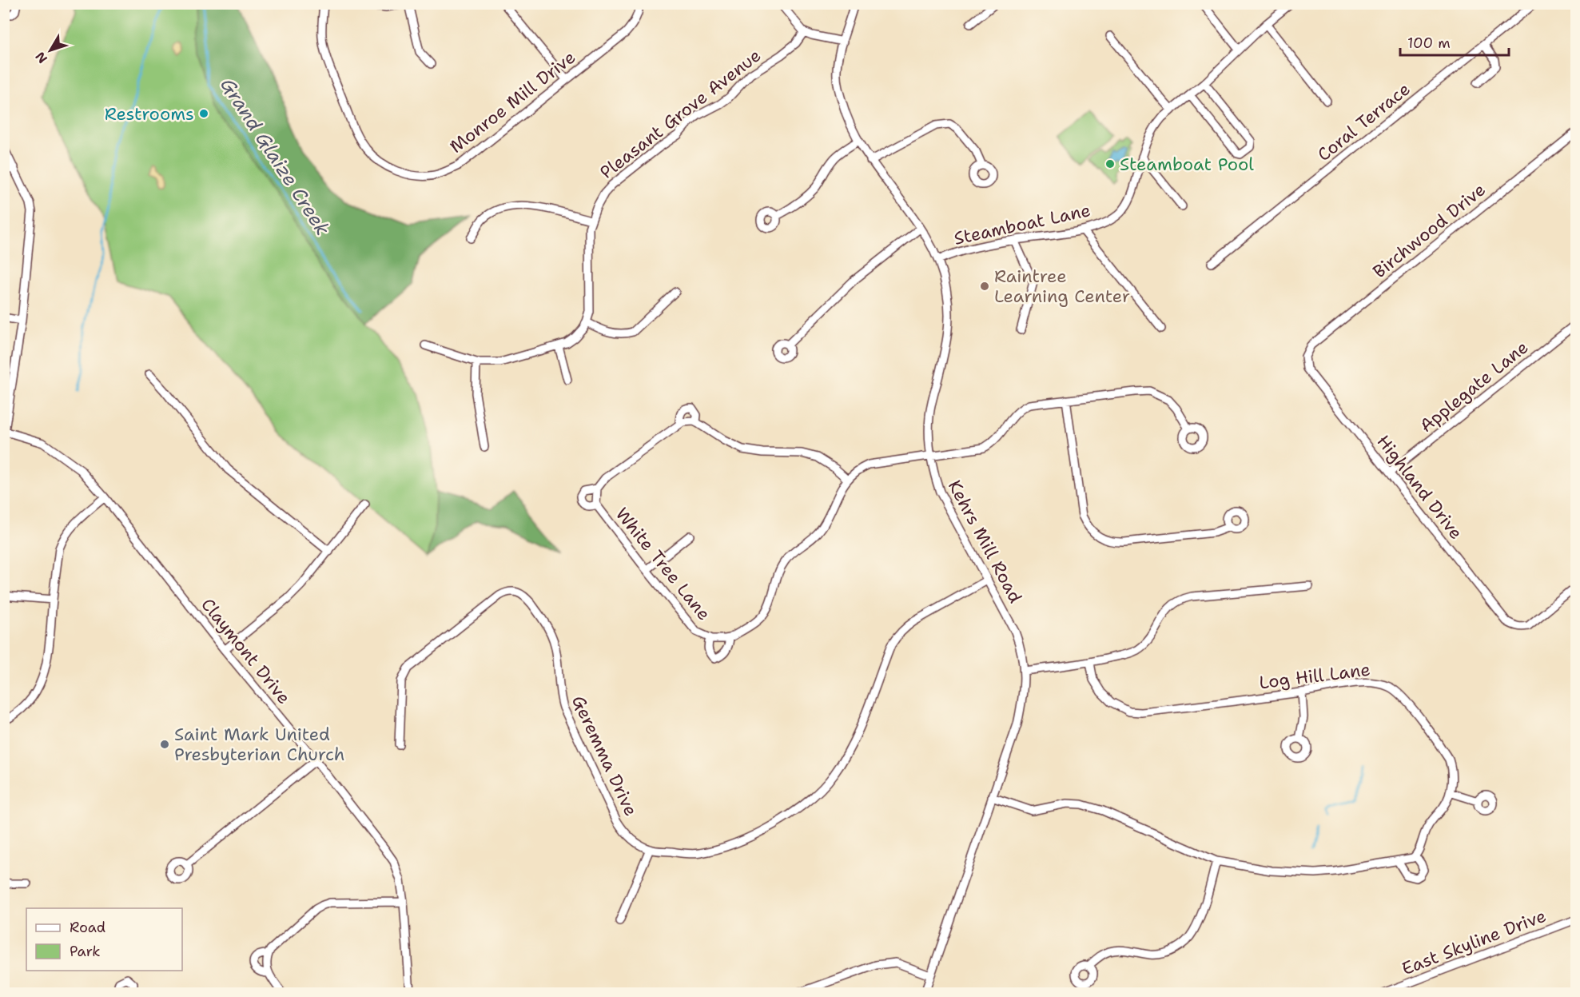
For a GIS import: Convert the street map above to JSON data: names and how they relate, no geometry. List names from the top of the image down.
{
  "streets": {
    "street": [
      "Monroe Mill Drive",
      "Pleasant Grove Avenue",
      "Coral Terrace",
      "Steamboat Lane",
      "Birchwood Drive",
      "Applegate Lane",
      "Highland Drive",
      "Kehrs Mill Road",
      "White Tree Lane",
      "Claymont Drive",
      "Log Hill Lane",
      "Geremma Drive",
      "East Skyline Drive"
    ]
  },
  "crossings": [
    ["Steamboat Lane", "Kehrs Mill Road"],
    ["Birchwood Drive", "Highland Drive"],
    ["Applegate Lane", "Highland Drive"],
    ["Kehrs Mill Road", "White Tree Lane"],
    ["Kehrs Mill Road", "Geremma Drive"]
  ],
  "water": ["Grand Glaize Creek"],
  "places": [
    "Restrooms",
    "Steamboat Pool",
    "Raintree Learning Center",
    "Saint Mark United Presbyterian Church"
  ],
  "legend": ["Road", "Park"],
  "scale_bar": "100 m",
  "north": "bottom left"
}
